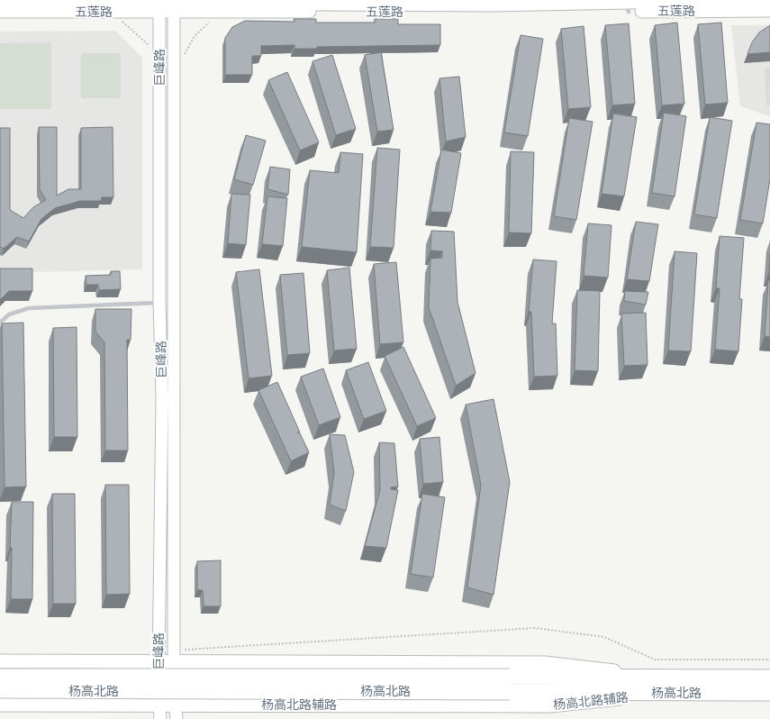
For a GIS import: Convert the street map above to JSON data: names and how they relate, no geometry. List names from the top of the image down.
{
  "streets": {
    "highway": ["杨高北路"],
    "main road": ["五莲路", "巨峰路", "杨高北路辅路"]
  },
  "crossings": [
    ["五莲路", "巨峰路"],
    ["巨峰路", "杨高北路辅路"],
    ["杨高北路", "杨高北路辅路"]
  ]
}
